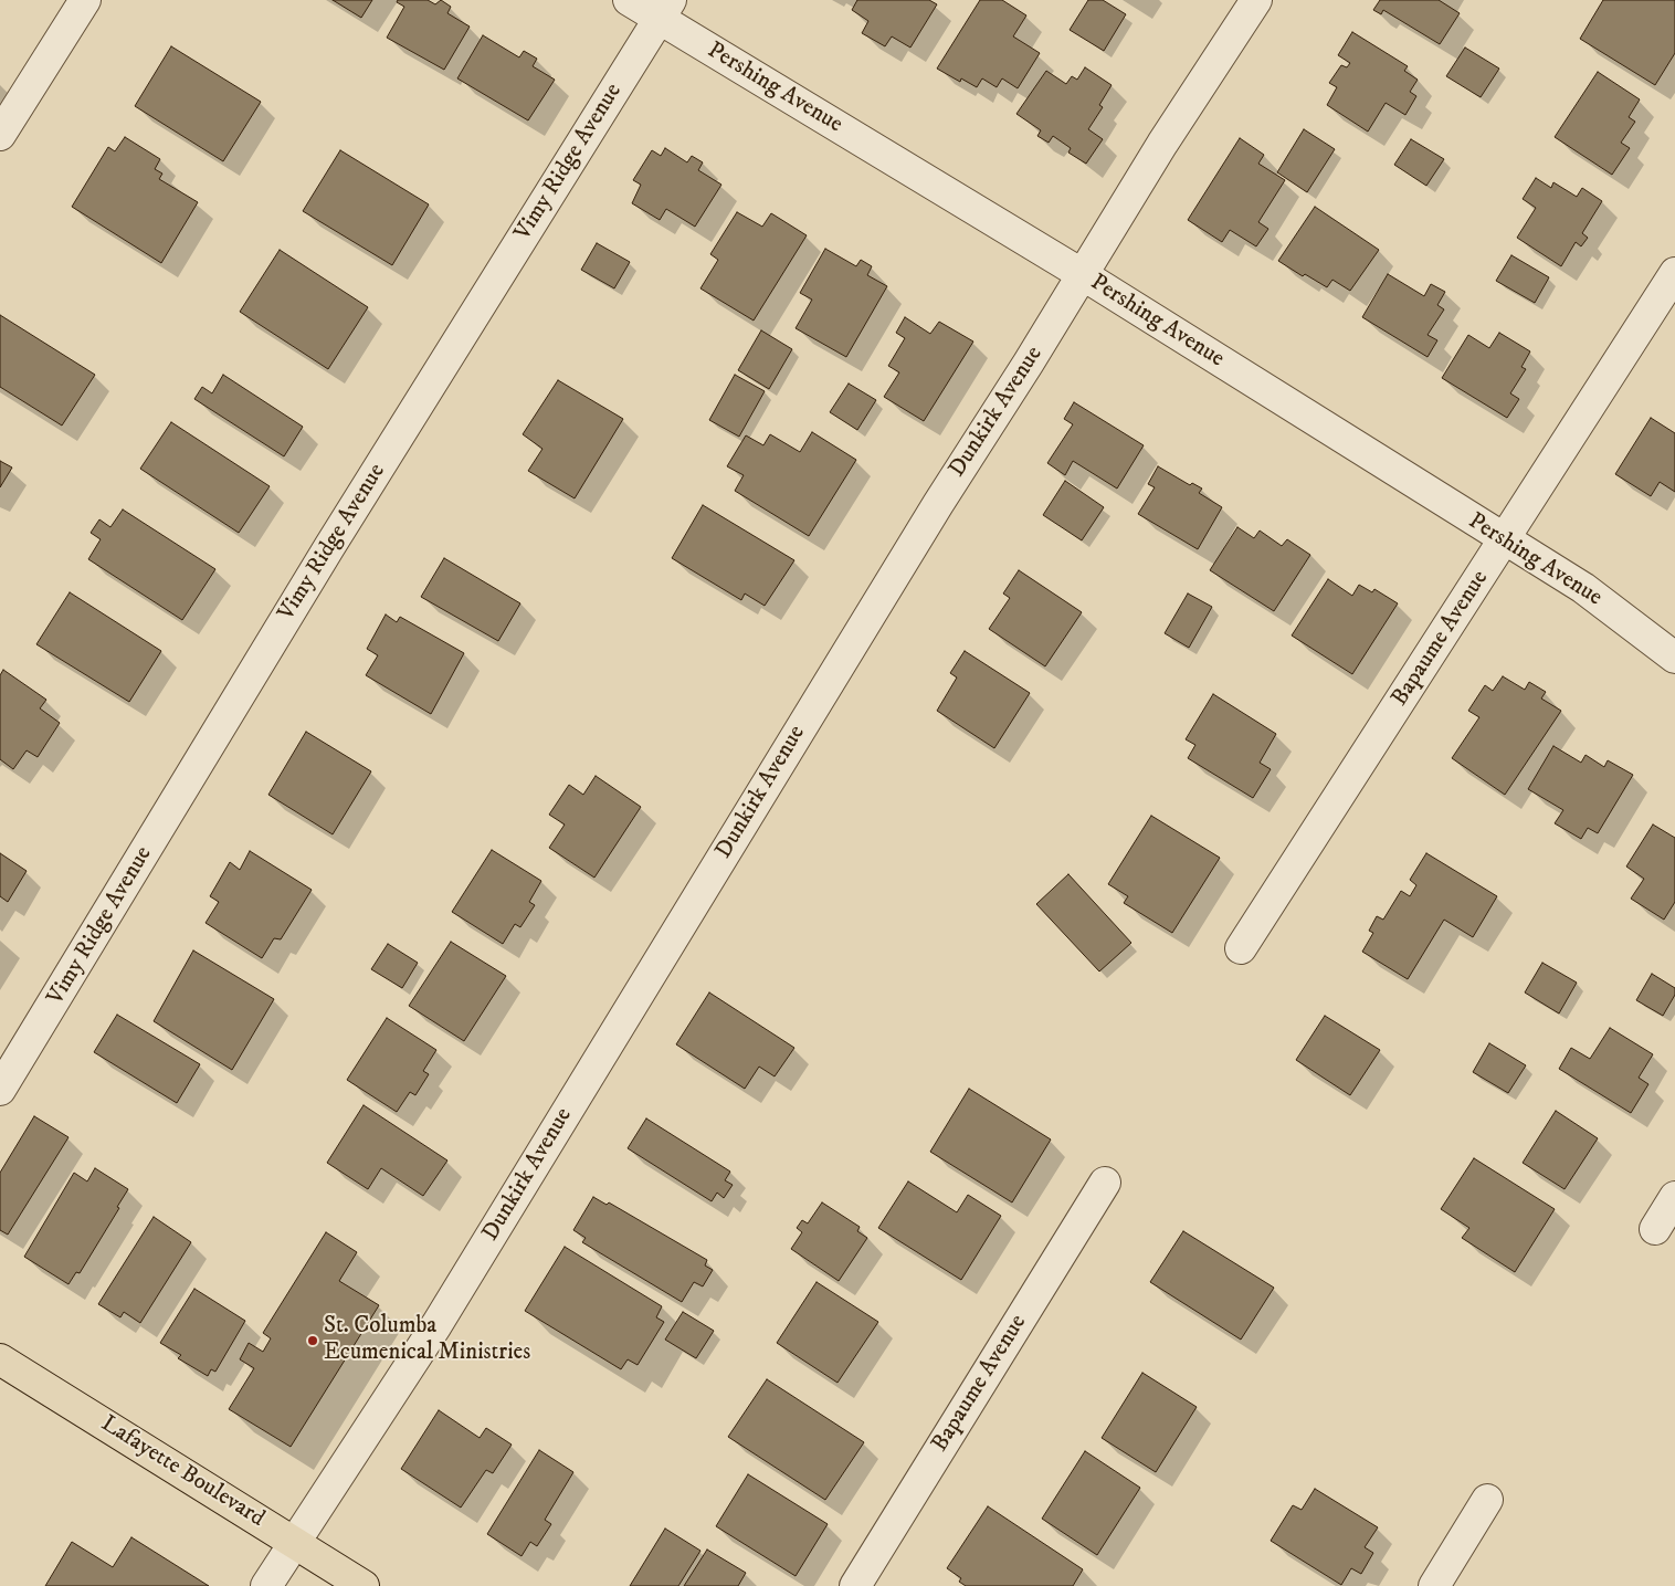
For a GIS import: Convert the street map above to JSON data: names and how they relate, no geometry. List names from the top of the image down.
{
  "streets": {
    "main road": ["Lafayette Boulevard"],
    "street": [
      "Pershing Avenue",
      "Vimy Ridge Avenue",
      "Dunkirk Avenue",
      "Bapaume Avenue"
    ]
  },
  "crossings": [
    ["Pershing Avenue", "Vimy Ridge Avenue"],
    ["Pershing Avenue", "Dunkirk Avenue"],
    ["Pershing Avenue", "Bapaume Avenue"],
    ["Dunkirk Avenue", "Lafayette Boulevard"]
  ],
  "places": ["St. Columba Ecumenical Ministries"]
}
